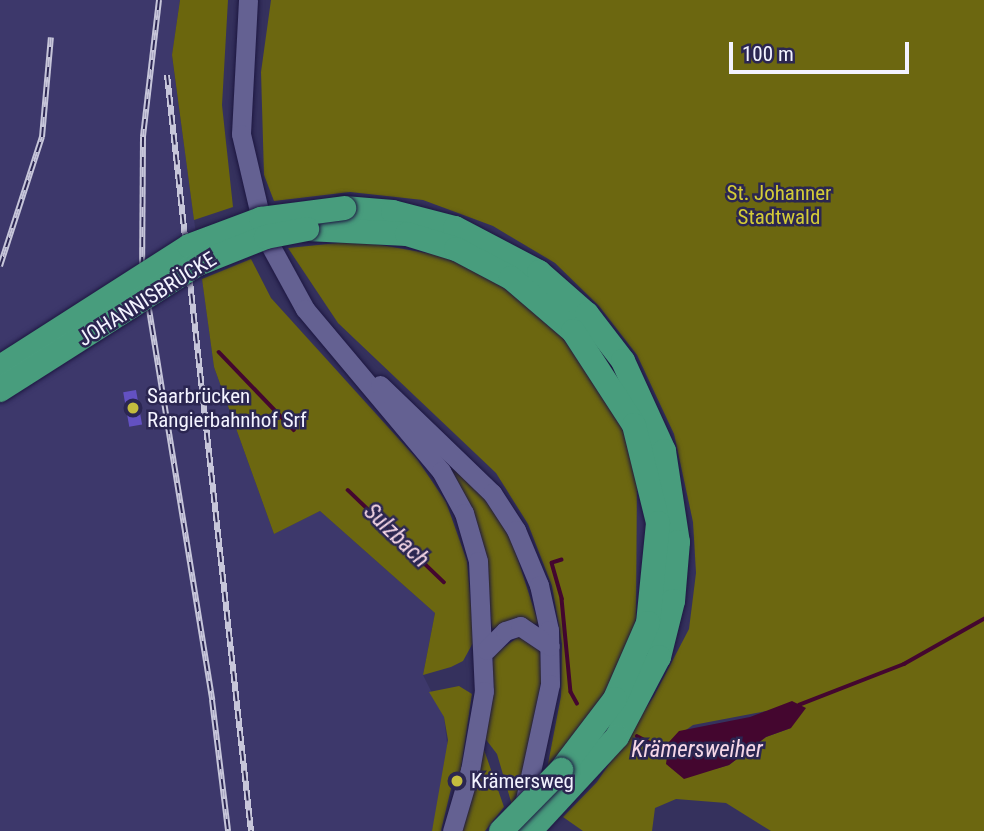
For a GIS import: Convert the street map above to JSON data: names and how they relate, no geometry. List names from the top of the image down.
{
  "streets": {
    "highway": ["JOHANNISBRÜCKE"]
  },
  "water": ["Sulzbach", "Krämersweiher"],
  "parks": ["St. Johanner Stadtwald"],
  "places": ["Saarbrücken Rangierbahnhof Srf", "Krämersweg"],
  "scale_bar": "100 m"
}
